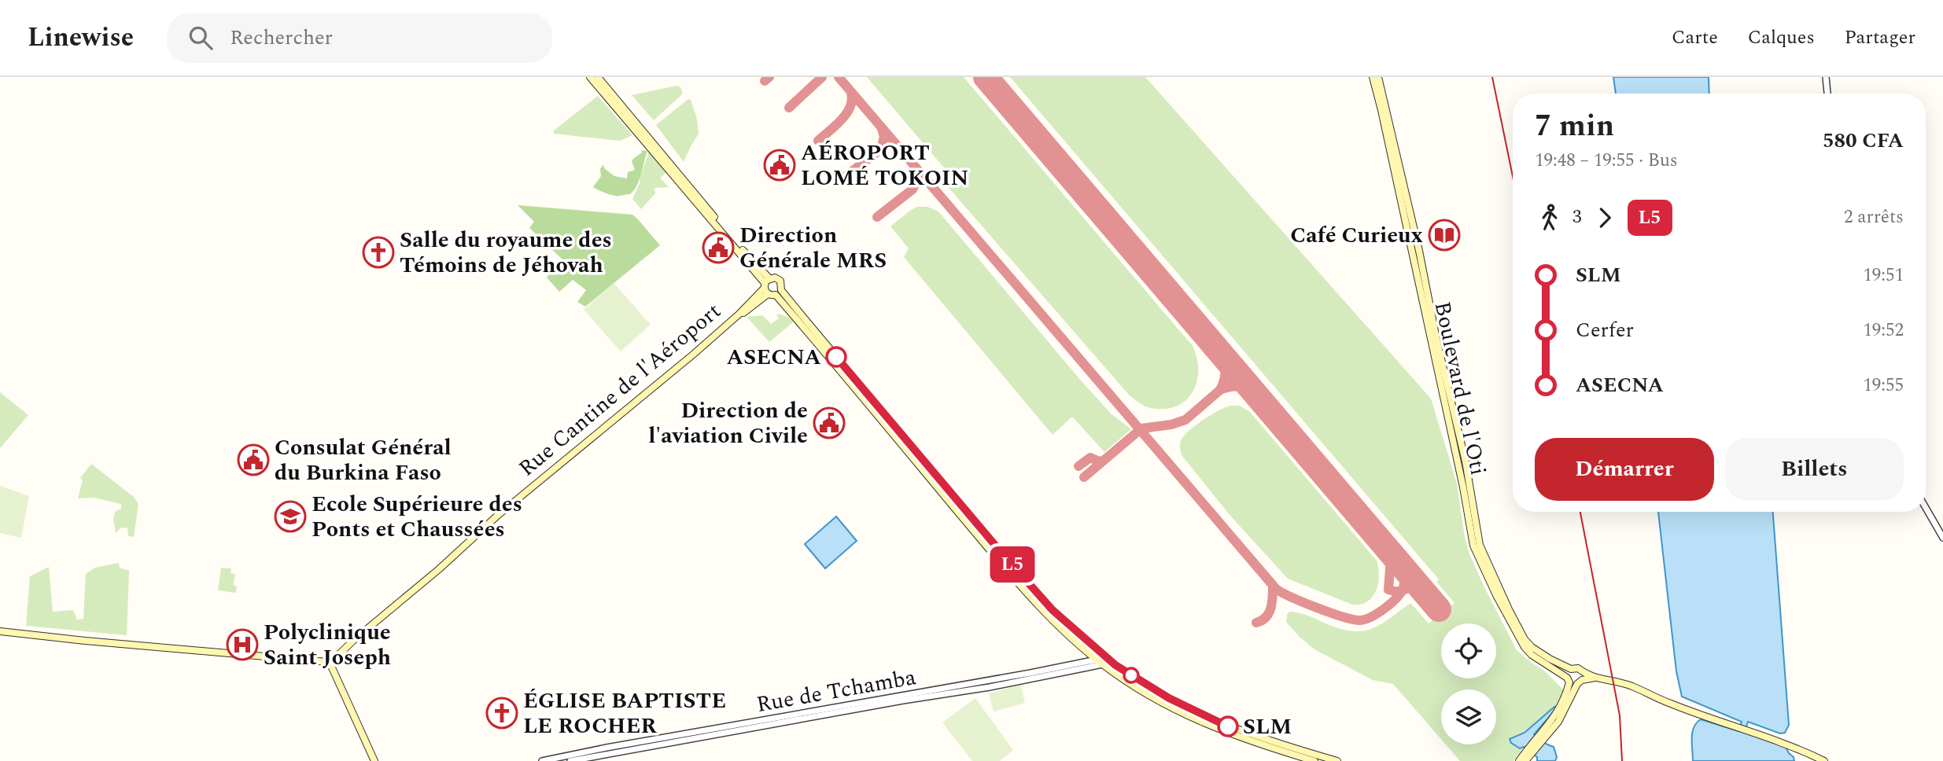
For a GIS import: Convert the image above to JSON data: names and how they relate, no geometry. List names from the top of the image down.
{
  "streets": {
    "main road": ["Boulevard de l'Oti", "Rue Cantine de l'Aéroport"],
    "street": ["Rue de Tchamba"]
  },
  "places": {
    "public building": [
      "AÉROPORT LOMÉ TOKOIN",
      "Direction Générale MRS",
      "Direction de l'aviation Civile",
      "Consulat Général du Burkina Faso"
    ],
    "library": ["Café Curieux"],
    "church": ["Salle du royaume des Témoins de Jéhovah", "ÉGLISE BAPTISTE LE ROCHER"],
    "other": ["ASECNA", "SLM"],
    "school or university": ["Ecole Supérieure des Ponts et Chaussées"],
    "hospital": ["Polyclinique Saint Joseph"]
  },
  "lines": ["bus line L5"],
  "page": {
    "header": "Linewise",
    "search": "Rechercher",
    "nav": ["Carte", "Calques", "Partager"],
    "on_map": "L5",
    "heading": ["7 min", "19:48 – 19:55 · Bus", "580 CFA"],
    "legs": ["3", "L5", "2 arrêts"],
    "list": [
      {
        "name": "SLM",
        "value": "19:51"
      },
      {
        "name": "Cerfer",
        "value": "19:52"
      },
      {
        "name": "ASECNA",
        "value": "19:55"
      }
    ],
    "buttons": ["Démarrer", "Billets"]
  }
}
